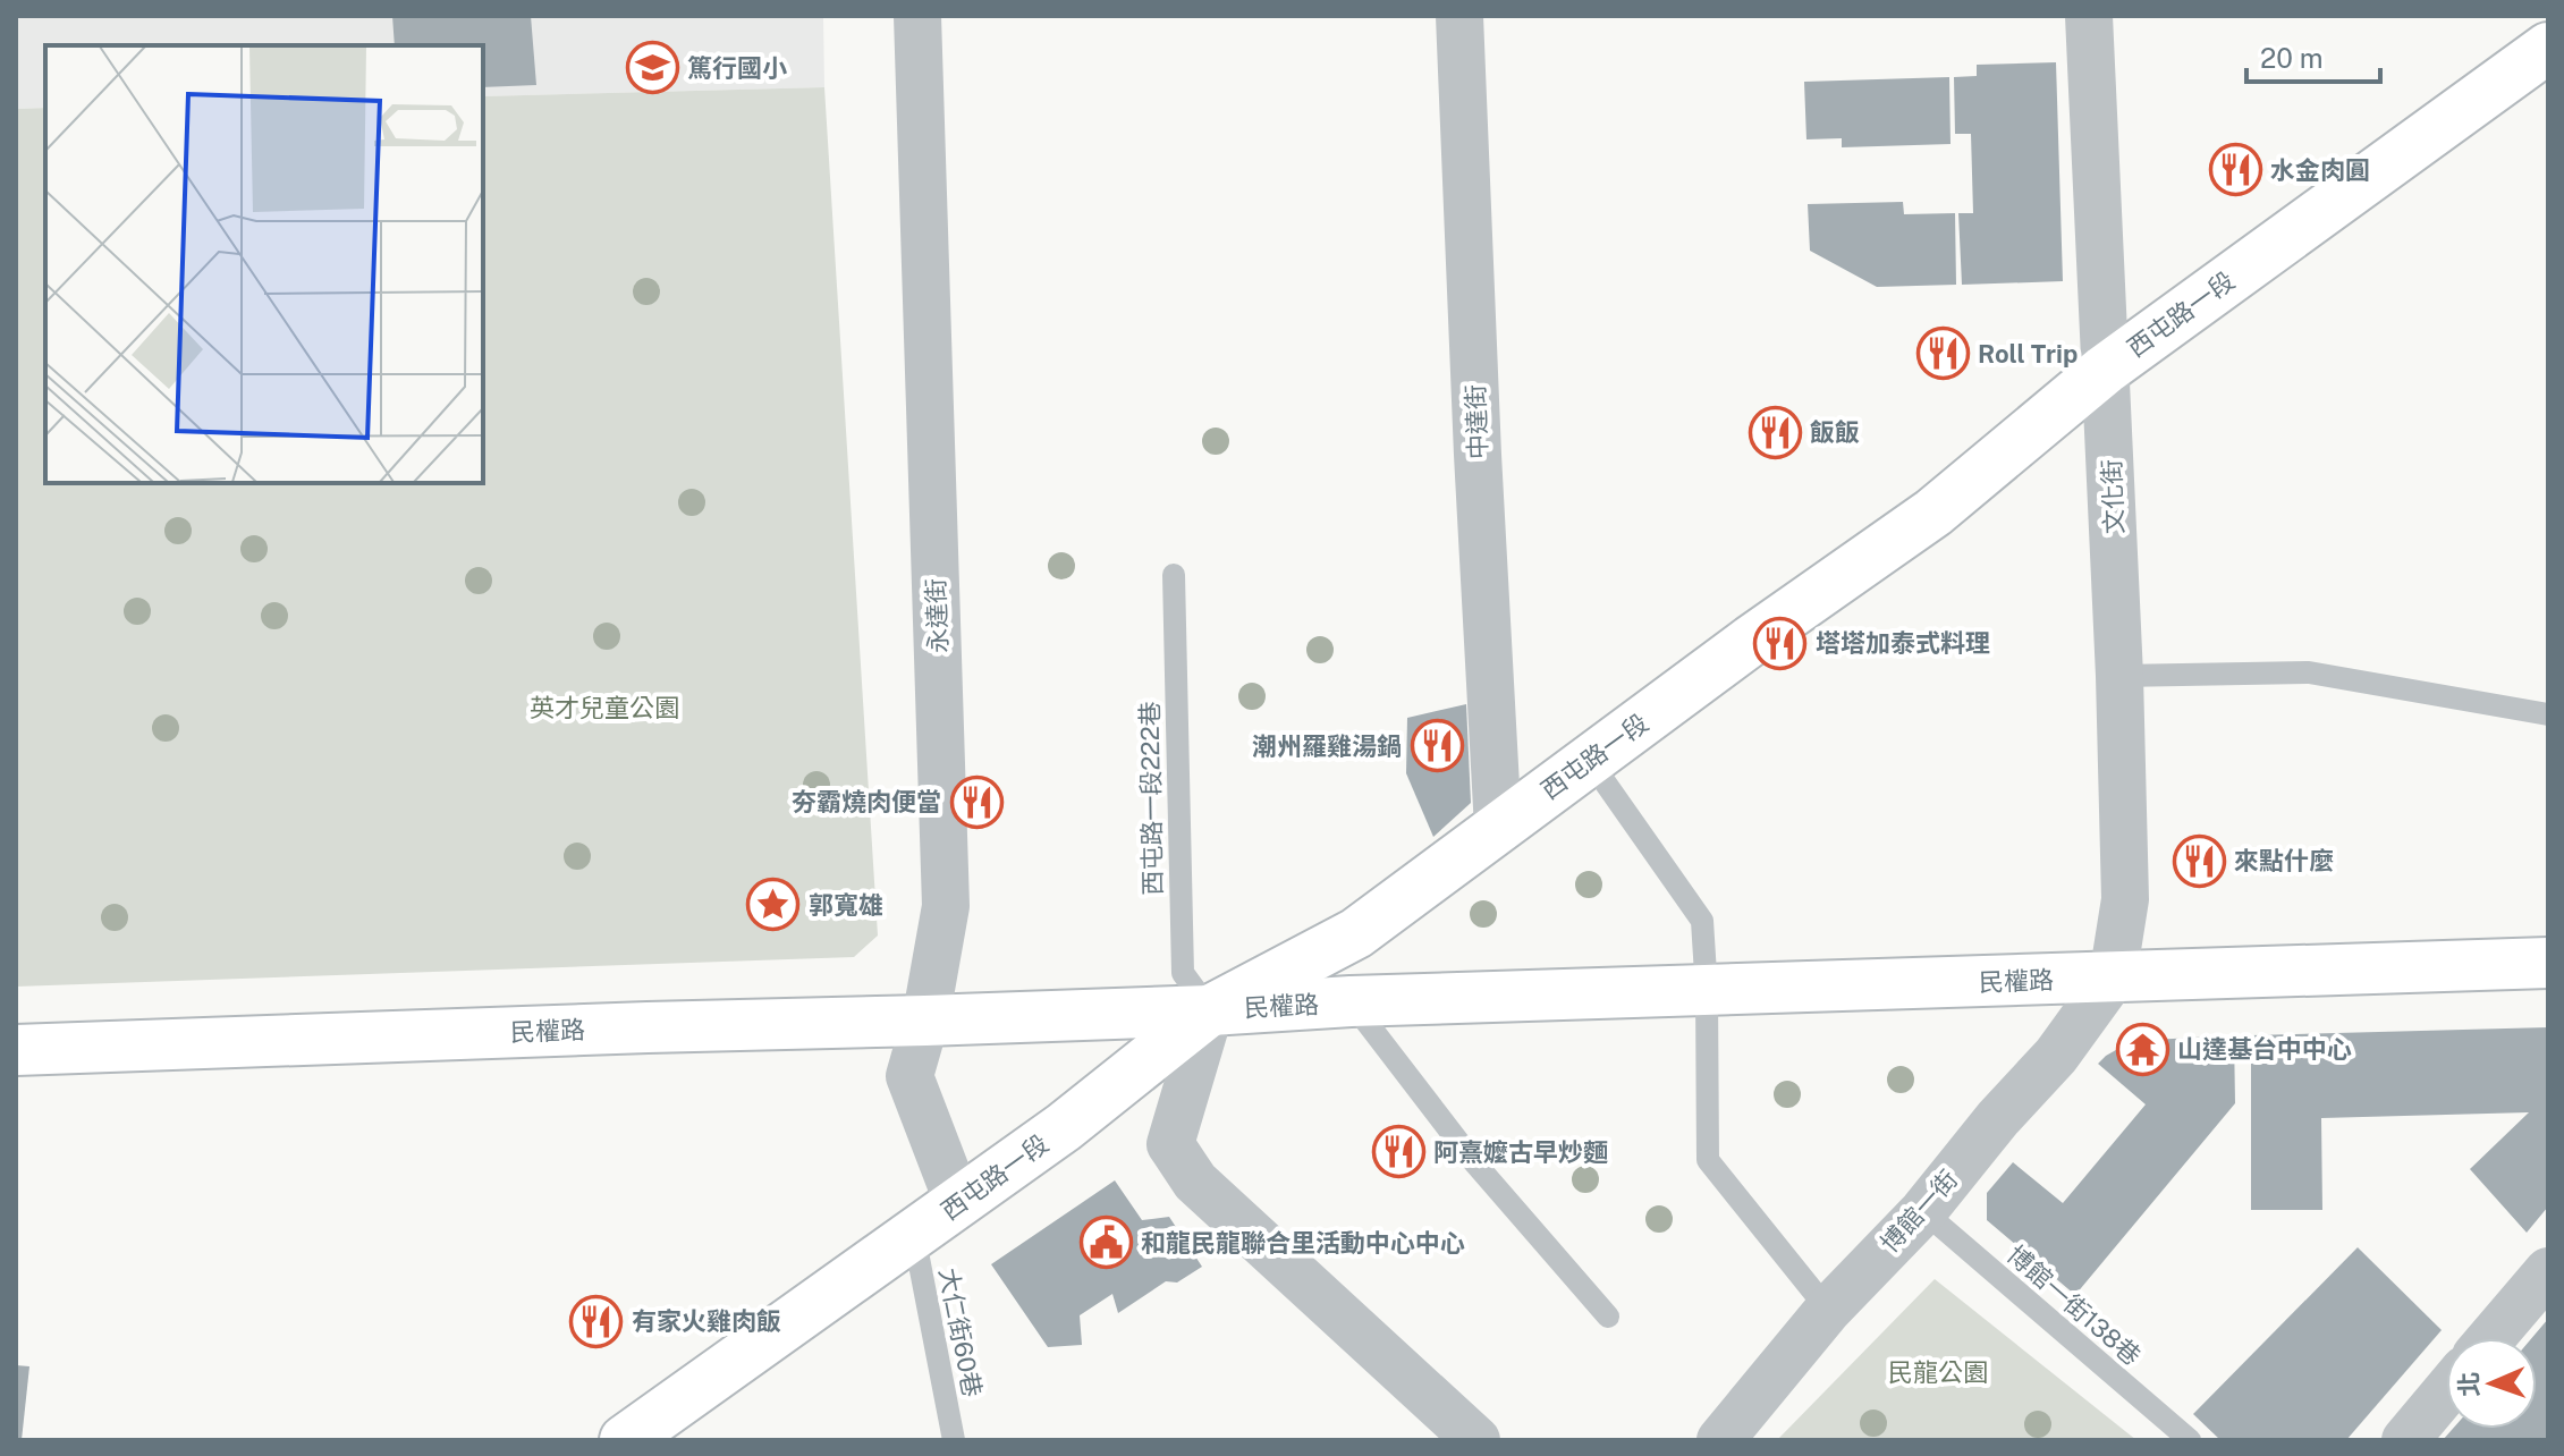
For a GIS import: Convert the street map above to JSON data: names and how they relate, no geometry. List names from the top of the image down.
{
  "streets": {
    "street": [
      "西屯路一段",
      "中達街",
      "文化街",
      "永達街",
      "民權路",
      "博館一街"
    ],
    "lane": ["西屯路一段222巷", "博館一街138巷", "大仁街60巷"]
  },
  "crossings": [
    ["西屯路一段", "中達街"],
    ["西屯路一段", "文化街"],
    ["西屯路一段", "永達街"],
    ["西屯路一段", "西屯路一段222巷"],
    ["西屯路一段", "民權路"],
    ["西屯路一段", "大仁街60巷"],
    ["文化街", "民權路"],
    ["文化街", "博館一街"],
    ["永達街", "民權路"],
    ["西屯路一段222巷", "民權路"],
    ["民權路", "博館一街"],
    ["博館一街", "博館一街138巷"]
  ],
  "parks": ["英才兒童公園", "民龍公園"],
  "places": {
    "school or university": ["篤行國小"],
    "restaurant": [
      "水金肉圓",
      "Roll Trip",
      "飯飯",
      "塔塔加泰式料理",
      "潮州羅雞湯鍋",
      "夯霸燒肉便當",
      "來點什麼",
      "阿熹嬤古早炒麵",
      "有家火雞肉飯"
    ],
    "place": ["郭寬雄"],
    "temple": ["山達基台中中心"],
    "public building": ["和龍民龍聯合里活動中心中心"]
  },
  "scale_bar": "20 m",
  "north": "left"
}
